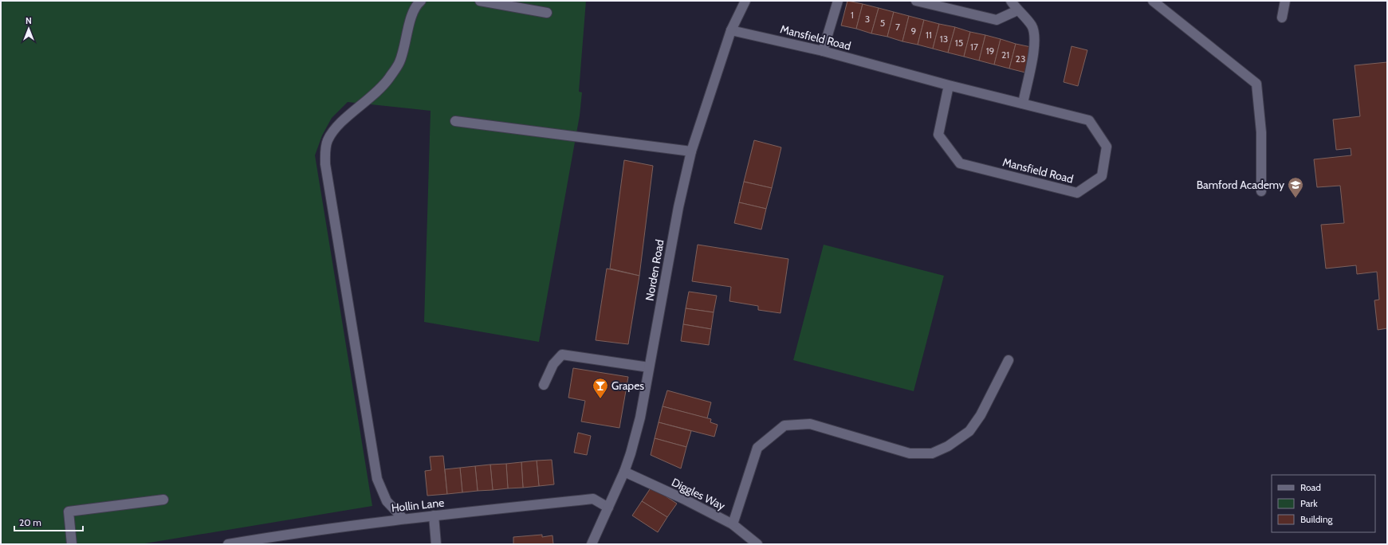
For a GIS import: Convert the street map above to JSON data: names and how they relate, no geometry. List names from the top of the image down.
{
  "streets": {
    "street": [
      "Mansfield Road",
      "Norden Road",
      "Diggles Way",
      "Hollin Lane"
    ]
  },
  "crossings": [
    ["Mansfield Road", "Norden Road"],
    ["Norden Road", "Diggles Way"],
    ["Norden Road", "Hollin Lane"]
  ],
  "places": {
    "school or university": ["Bamford Academy"],
    "bar": ["Grapes"]
  },
  "house_numbers": [
    "1",
    "3",
    "5",
    "7",
    "9",
    "11",
    "13",
    "15",
    "17",
    "19",
    "21",
    "23"
  ],
  "legend": ["Road", "Park", "Building"],
  "scale_bar": "20 m",
  "north": "top"
}
